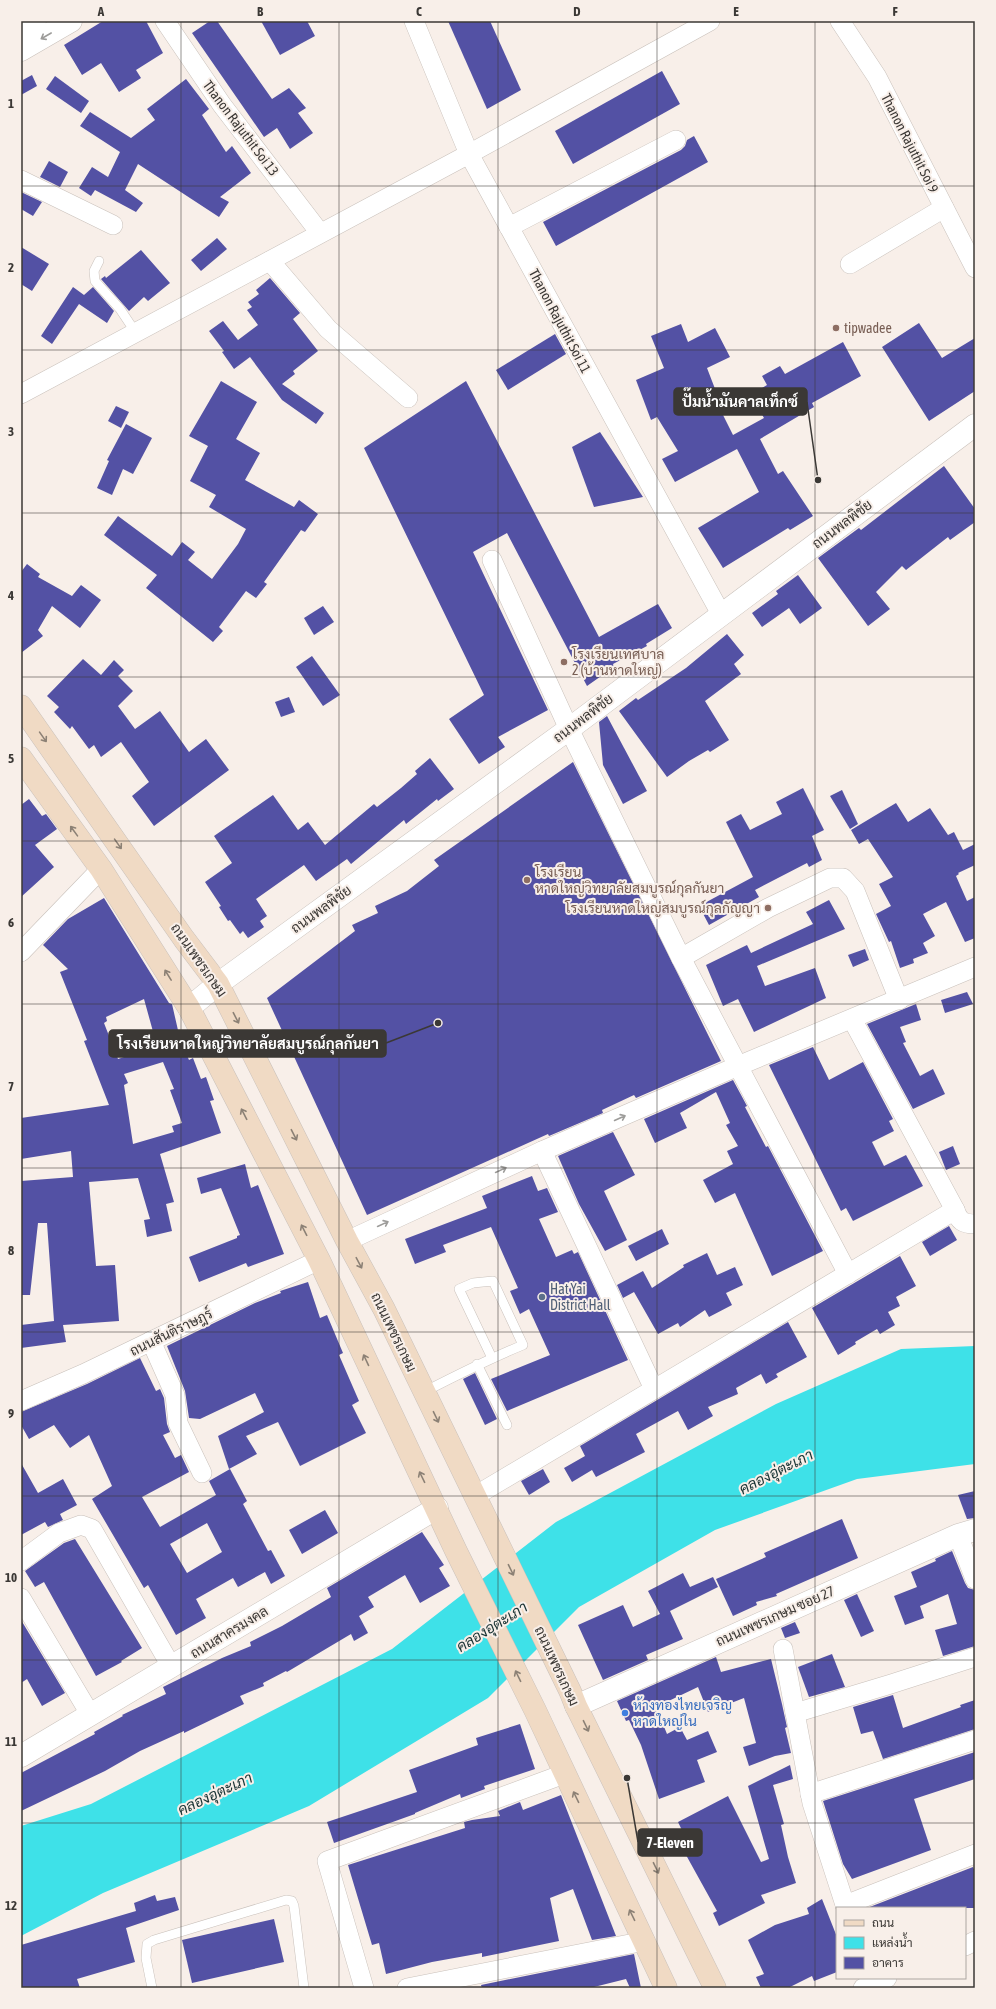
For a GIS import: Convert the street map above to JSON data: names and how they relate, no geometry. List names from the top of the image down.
{
  "streets": {
    "main road": ["ถนนเพชรเกษม"],
    "street": [
      "Thanon Rajuthit Soi 13",
      "Thanon Rajuthit Soi 9",
      "Thanon Rajuthit Soi 11",
      "ถนนพลพิชัย",
      "ถนนสันติราษฎร์",
      "ถนนเพชรเกษม ซอย 27",
      "ถนนสาครมงคล"
    ]
  },
  "crossings": [
    ["Thanon Rajuthit Soi 11", "ถนนพลพิชัย"],
    ["ถนนพลพิชัย", "ถนนเพชรเกษม"],
    ["ถนนเพชรเกษม", "ถนนเพชรเกษม ซอย 27"]
  ],
  "water": ["คลองอุ่ตะเภา"],
  "places": [
    "tipwadee",
    "ปั๊มน้ำมันคาลเท็กซ์",
    "โรงเรียนเทศบาล 2 (บ้านหาดใหญ่)",
    "โรงเรียน หาดใหญ่วิทยาลัยสมบูรณ์กุลกันยา",
    "โรงเรียนหาดใหญ่สมบูรณ์กุลกัญญา",
    "โรงเรียนหาดใหญ่วิทยาลัยสมบูรณ์กุลกันยา",
    "Hat Yai District Hall",
    "ห้างทองไทยเจริญ หาดใหญ่ใน",
    "7-Eleven"
  ],
  "legend": ["ถนน", "แหล่งน้ำ", "อาคาร"],
  "grid": {
    "columns": [
      "A",
      "B",
      "C",
      "D",
      "E",
      "F"
    ],
    "rows": [
      "1",
      "2",
      "3",
      "4",
      "5",
      "6",
      "7",
      "8",
      "9",
      "10",
      "11",
      "12"
    ]
  }
}
